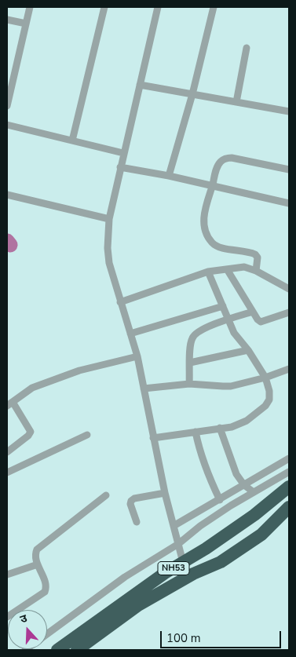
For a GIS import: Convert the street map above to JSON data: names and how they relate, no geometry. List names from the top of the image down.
{
  "streets": {
    "highway": ["NH53"]
  },
  "scale_bar": "100 m",
  "north": "top"
}
